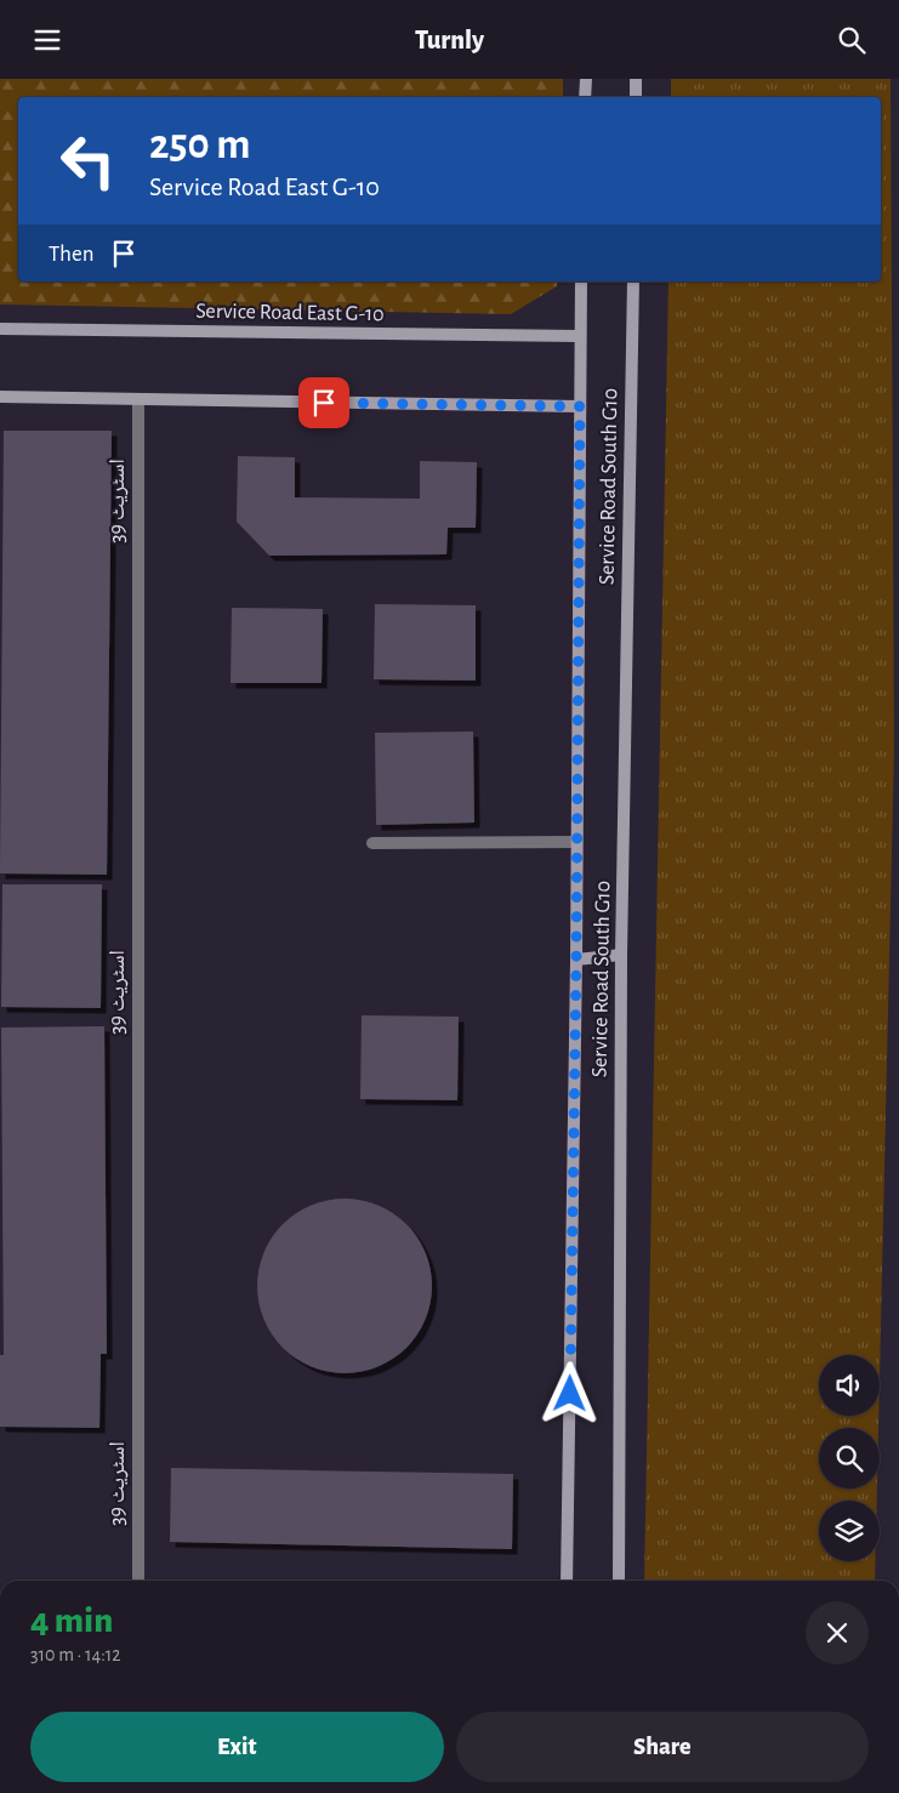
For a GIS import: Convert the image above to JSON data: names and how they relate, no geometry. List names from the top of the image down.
{
  "streets": {
    "main road": ["Service Road East G-10", "Service Road South G10"],
    "street": ["اسٹریٹ 39"]
  },
  "crossings": [
    ["Service Road East G-10", "Service Road South G10"]
  ],
  "page": {
    "header": "Turnly",
    "turn": ["250 m", "Service Road East G-10"],
    "then": "Then",
    "heading": ["4 min", "310 m · 14:12"],
    "buttons": ["Exit", "Share"]
  }
}
